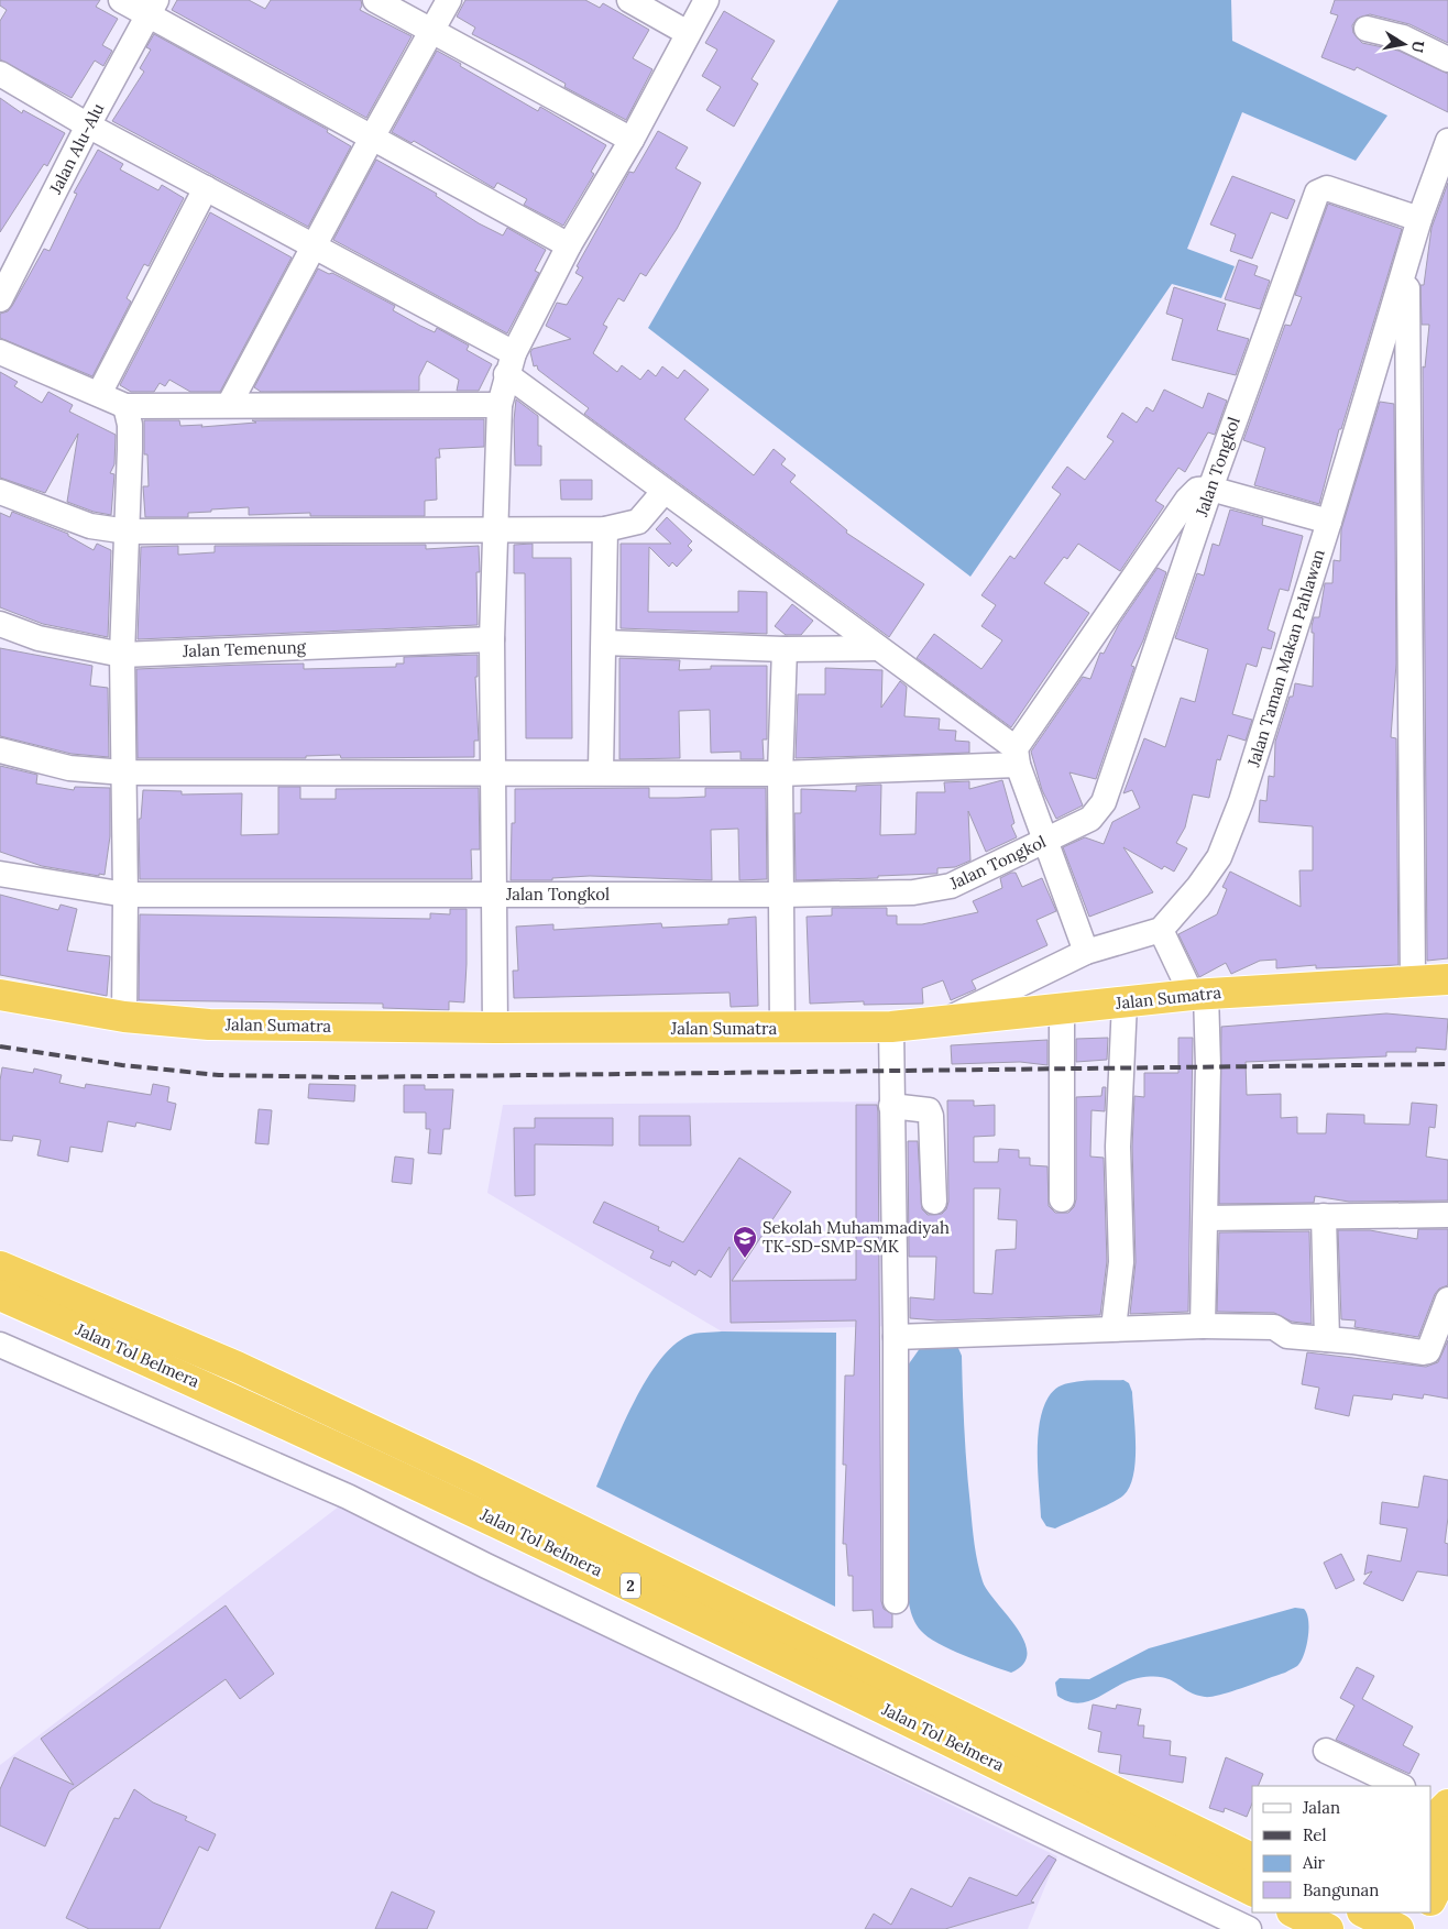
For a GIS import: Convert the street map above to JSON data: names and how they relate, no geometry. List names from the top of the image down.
{
  "streets": {
    "highway": ["Jalan Sumatra", "Jalan Tol Belmera", "2"],
    "street": [
      "Jalan Alu-Alu",
      "Jalan Tongkol",
      "Jalan Temenung",
      "Jalan Taman Makan Pahlawan"
    ]
  },
  "crossings": [
    ["Jalan Tongkol", "Jalan Taman Makan Pahlawan"]
  ],
  "places": {
    "school or university": ["Sekolah Muhammadiyah TK-SD-SMP-SMK"]
  },
  "legend": [
    "Jalan",
    "Rel",
    "Air",
    "Bangunan"
  ],
  "north": "right"
}
